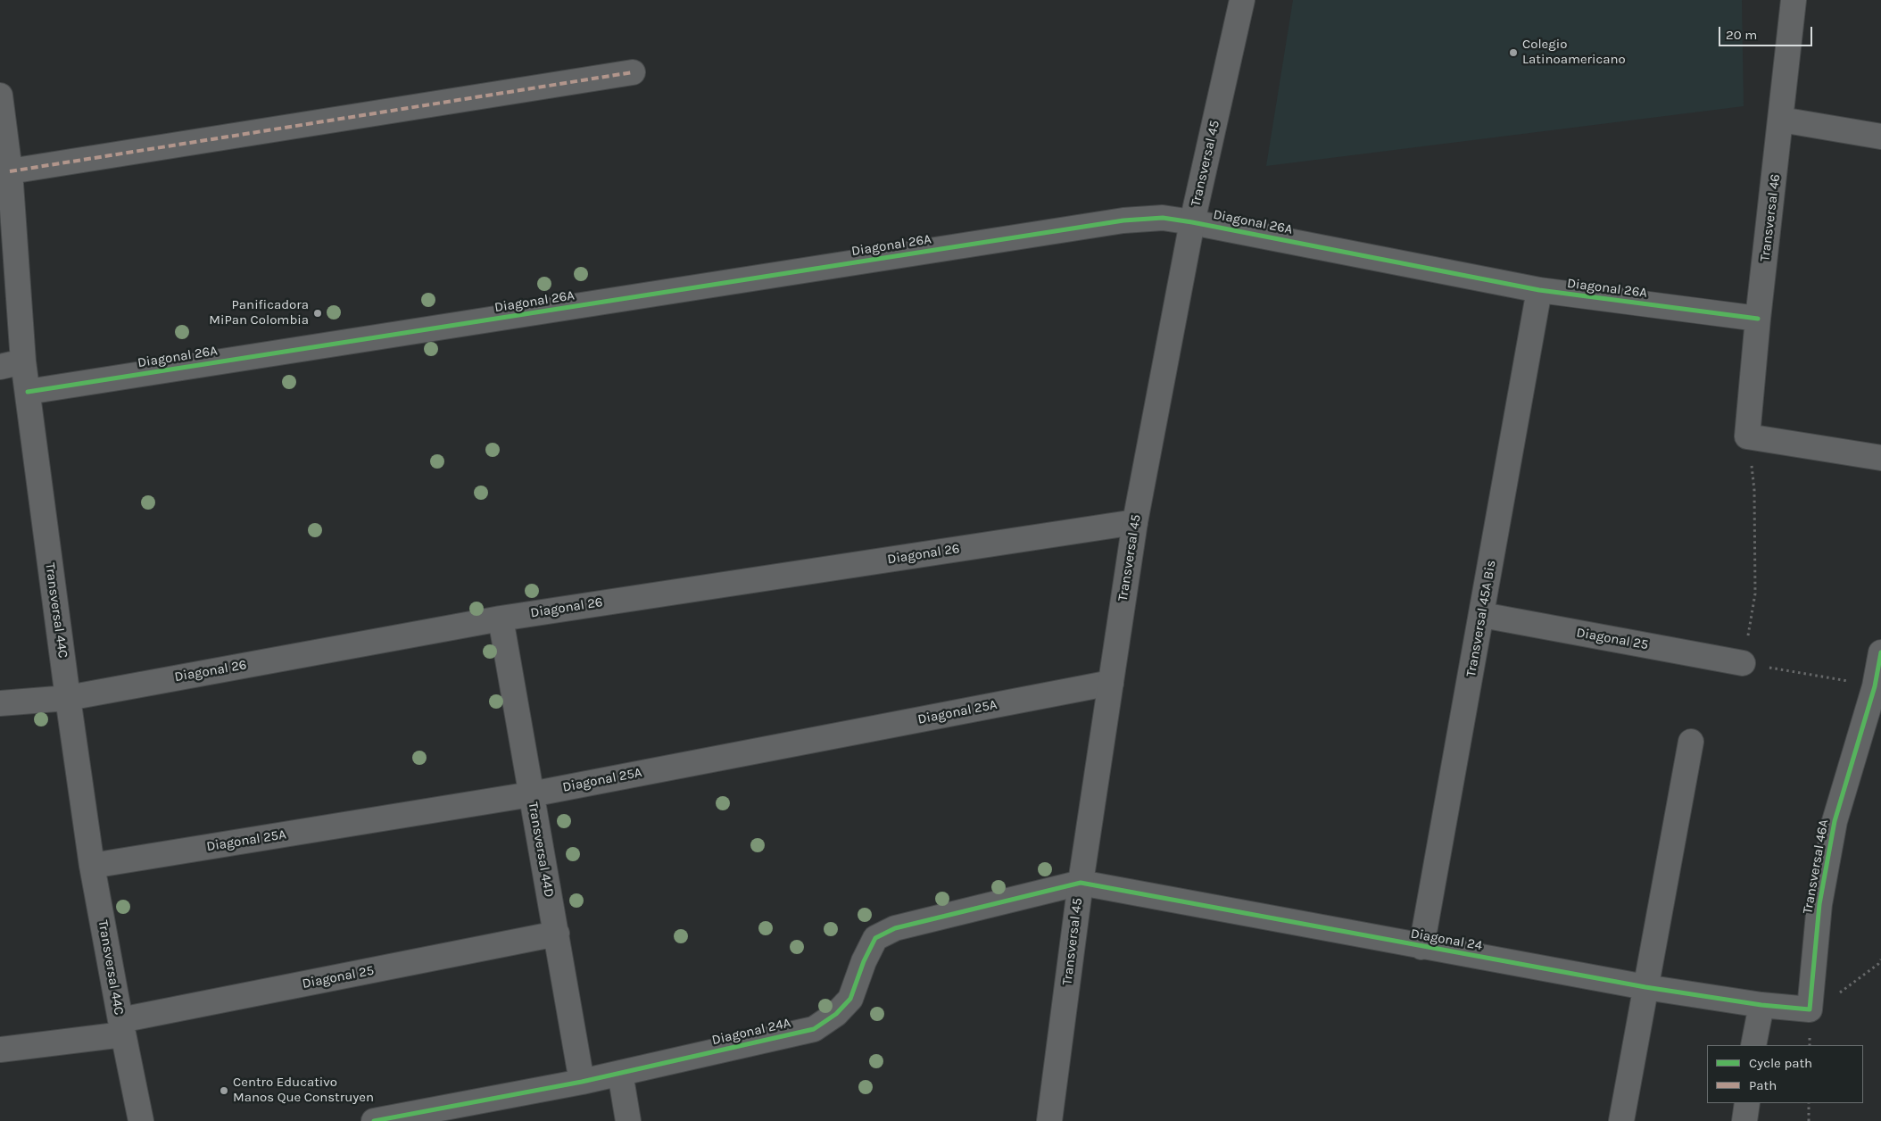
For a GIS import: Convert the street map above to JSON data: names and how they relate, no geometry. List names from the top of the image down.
{
  "streets": {
    "street": [
      "Transversal 45",
      "Transversal 46",
      "Diagonal 26A",
      "Diagonal 26",
      "Transversal 44C",
      "Transversal 45A Bis",
      "Diagonal 25",
      "Diagonal 25A",
      "Transversal 44D",
      "Transversal 46A",
      "Diagonal 24",
      "Diagonal 24A"
    ]
  },
  "crossings": [
    ["Transversal 45", "Diagonal 26A"],
    ["Transversal 45", "Diagonal 26"],
    ["Transversal 45", "Diagonal 25A"],
    ["Transversal 45", "Diagonal 24"],
    ["Transversal 45", "Diagonal 24A"],
    ["Transversal 46", "Diagonal 26A"],
    ["Diagonal 26A", "Transversal 44C"],
    ["Diagonal 26A", "Transversal 45A Bis"],
    ["Diagonal 26", "Transversal 44C"],
    ["Diagonal 26", "Transversal 44D"],
    ["Transversal 44C", "Diagonal 25"],
    ["Transversal 44C", "Diagonal 25A"],
    ["Transversal 45A Bis", "Diagonal 25"],
    ["Transversal 45A Bis", "Diagonal 24"],
    ["Diagonal 25", "Transversal 44D"],
    ["Diagonal 25A", "Transversal 44D"],
    ["Transversal 44D", "Diagonal 24A"],
    ["Transversal 46A", "Diagonal 24"],
    ["Diagonal 24", "Diagonal 24A"]
  ],
  "places": ["Colegio Latinoamericano", "Panificadora MiPan Colombia", "Centro Educativo Manos Que Construyen"],
  "legend": ["Cycle path", "Path"],
  "scale_bar": "20 m"
}
